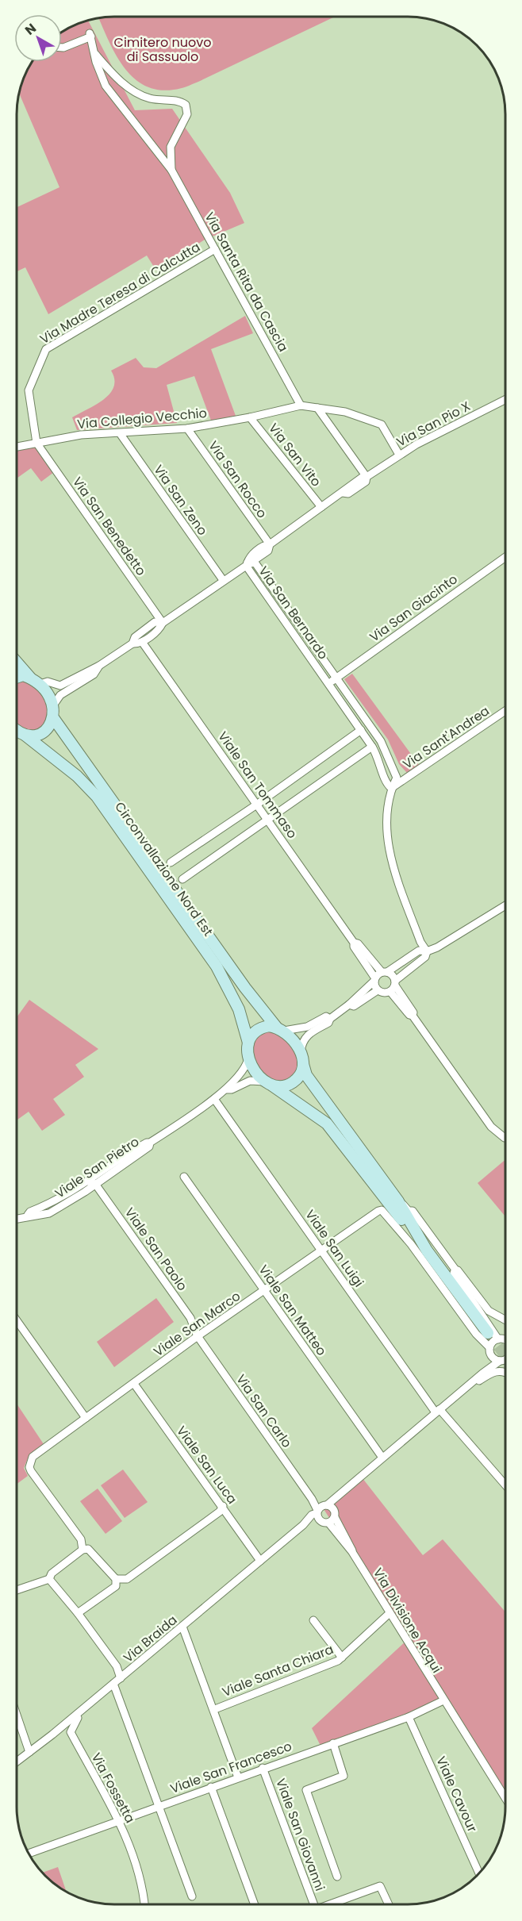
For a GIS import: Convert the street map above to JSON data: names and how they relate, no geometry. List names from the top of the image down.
{
  "streets": {
    "main road": ["Circonvallazione Nord Est"],
    "street": [
      "Via Santa Rita da Cascia",
      "Via Madre Teresa di Calcutta",
      "Via Collegio Vecchio",
      "Via San Pio X",
      "Via San Vito",
      "Via San Rocco",
      "Via San Zeno",
      "Via San Benedetto",
      "Via San Giacinto",
      "Via San Bernardo",
      "Via Sant'Andrea",
      "Viale San Tommaso",
      "Viale San Pietro",
      "Viale San Luigi",
      "Viale San Paolo",
      "Viale San Matteo",
      "Viale San Marco",
      "Via San Carlo",
      "Viale San Luca",
      "Via Divisione Acqui",
      "Via Braida",
      "Viale Santa Chiara",
      "Viale San Francesco",
      "Via Fossetta",
      "Viale Cavour",
      "Viale San Giovanni"
    ]
  },
  "crossings": [
    ["Via Santa Rita da Cascia", "Via Madre Teresa di Calcutta"],
    ["Via Santa Rita da Cascia", "Via Collegio Vecchio"],
    ["Via Madre Teresa di Calcutta", "Via Collegio Vecchio"],
    ["Via Madre Teresa di Calcutta", "Via San Benedetto"],
    ["Via Collegio Vecchio", "Via San Pio X"],
    ["Via Collegio Vecchio", "Via San Vito"],
    ["Via Collegio Vecchio", "Via San Rocco"],
    ["Via Collegio Vecchio", "Via San Zeno"],
    ["Via Collegio Vecchio", "Via San Benedetto"],
    ["Via San Pio X", "Via San Vito"],
    ["Via San Pio X", "Via San Rocco"],
    ["Via San Pio X", "Via San Zeno"],
    ["Via San Pio X", "Via San Benedetto"],
    ["Via San Pio X", "Via San Bernardo"],
    ["Via San Pio X", "Viale San Tommaso"],
    ["Via San Giacinto", "Via San Bernardo"],
    ["Via San Bernardo", "Via Sant'Andrea"],
    ["Viale San Pietro", "Viale San Luigi"],
    ["Viale San Pietro", "Viale San Paolo"],
    ["Viale San Luigi", "Viale San Marco"],
    ["Viale San Luigi", "Via Braida"],
    ["Viale San Paolo", "Viale San Marco"],
    ["Viale San Paolo", "Via San Carlo"],
    ["Viale San Matteo", "Viale San Marco"],
    ["Viale San Matteo", "Via Braida"],
    ["Viale San Marco", "Via San Carlo"],
    ["Viale San Marco", "Viale San Luca"],
    ["Via San Carlo", "Via Divisione Acqui"],
    ["Via San Carlo", "Via Braida"],
    ["Viale San Luca", "Via Braida"],
    ["Via Divisione Acqui", "Via Braida"],
    ["Via Divisione Acqui", "Viale Santa Chiara"],
    ["Via Divisione Acqui", "Viale San Francesco"],
    ["Viale San Francesco", "Via Fossetta"],
    ["Viale San Francesco", "Viale Cavour"],
    ["Viale San Francesco", "Viale San Giovanni"]
  ],
  "parks": ["Cimitero nuovo di Sassuolo"],
  "north": "top left"
}
